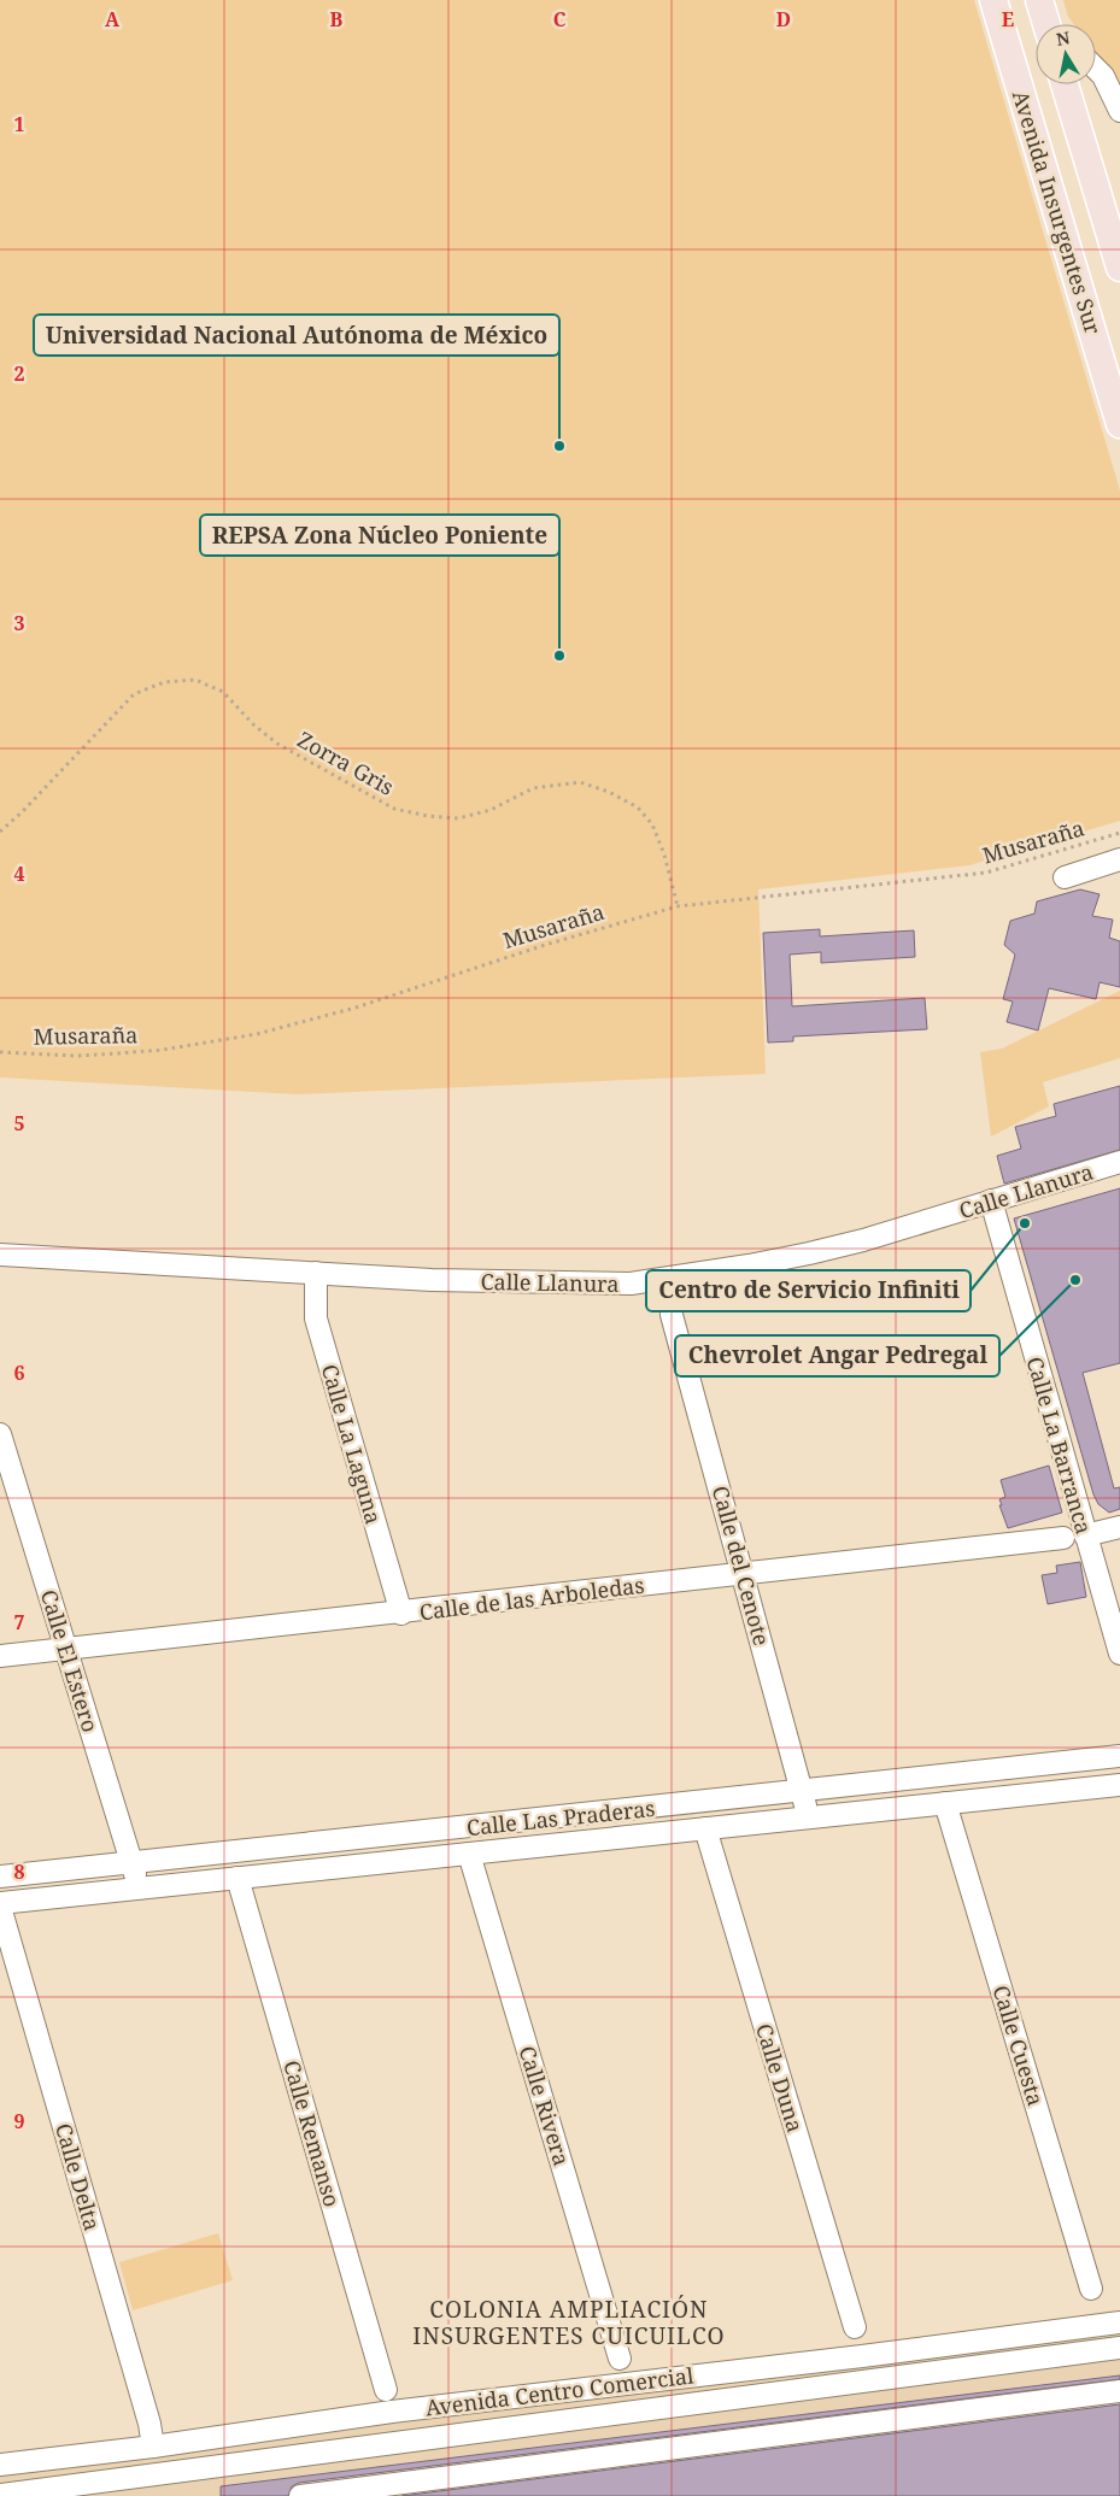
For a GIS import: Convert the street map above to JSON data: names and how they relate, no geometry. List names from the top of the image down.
{
  "streets": {
    "main road": ["Avenida Insurgentes Sur"],
    "street": [
      "Calle Llanura",
      "Calle La Laguna",
      "Calle La Barranca",
      "Calle del Cenote",
      "Calle de las Arboledas",
      "Calle El Estero",
      "Calle Las Praderas",
      "Calle Cuesta",
      "Calle Duna",
      "Calle Rivera",
      "Calle Remanso",
      "Calle Delta",
      "Avenida Centro Comercial"
    ],
    "path": ["Zorra Gris", "Musaraña"]
  },
  "crossings": [
    ["Zorra Gris", "Musaraña"],
    ["Calle Llanura", "Calle La Laguna"],
    ["Calle Llanura", "Calle La Barranca"],
    ["Calle La Laguna", "Calle de las Arboledas"],
    ["Calle del Cenote", "Calle de las Arboledas"],
    ["Calle del Cenote", "Calle Las Praderas"],
    ["Calle de las Arboledas", "Calle El Estero"],
    ["Calle El Estero", "Calle Las Praderas"],
    ["Calle Las Praderas", "Calle Cuesta"],
    ["Calle Las Praderas", "Calle Duna"],
    ["Calle Las Praderas", "Calle Rivera"],
    ["Calle Las Praderas", "Calle Remanso"],
    ["Calle Las Praderas", "Calle Delta"],
    ["Calle Delta", "Avenida Centro Comercial"]
  ],
  "districts": ["COLONIA AMPLIACIÓN INSURGENTES CUICUILCO"],
  "places": [
    "Universidad Nacional Autónoma de México",
    "REPSA Zona Núcleo Poniente",
    "Centro de Servicio Infiniti",
    "Chevrolet Angar Pedregal"
  ],
  "north": "top",
  "grid": {
    "columns": [
      "A",
      "B",
      "C",
      "D",
      "E"
    ],
    "rows": [
      "1",
      "2",
      "3",
      "4",
      "5",
      "6",
      "7",
      "8",
      "9"
    ]
  }
}
